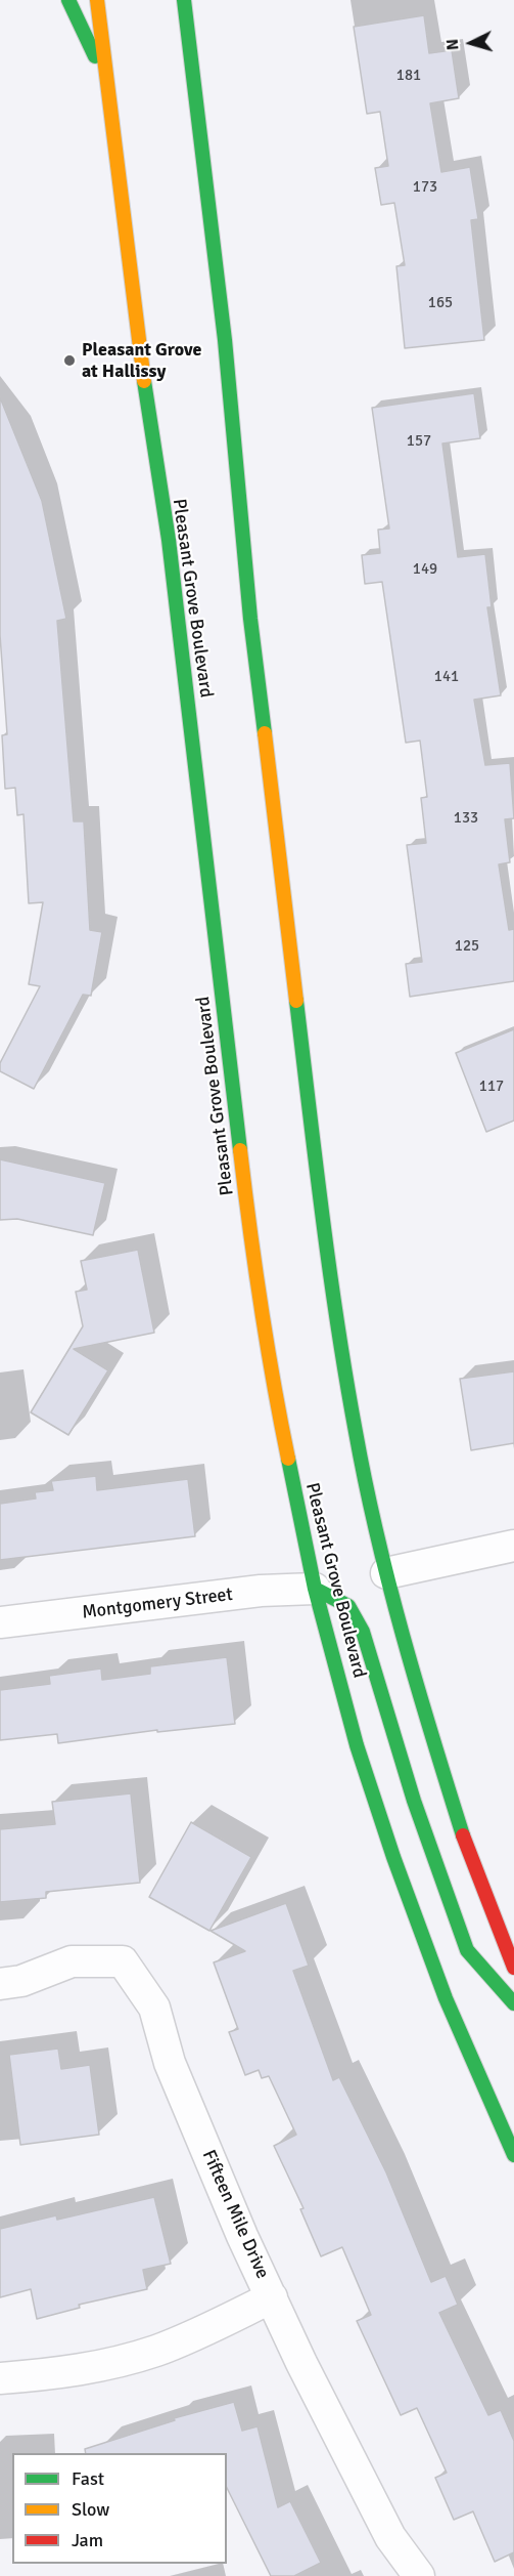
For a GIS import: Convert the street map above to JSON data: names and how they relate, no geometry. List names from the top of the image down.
{
  "streets": {
    "main road": ["Pleasant Grove Boulevard"],
    "street": ["Montgomery Street", "Fifteen Mile Drive"]
  },
  "crossings": [
    ["Pleasant Grove Boulevard", "Montgomery Street"]
  ],
  "places": ["Pleasant Grove at Hallissy"],
  "house_numbers": [
    "181",
    "173",
    "165",
    "157",
    "149",
    "141",
    "133",
    "125",
    "117"
  ],
  "legend": ["Fast", "Slow", "Jam"],
  "north": "left"
}
